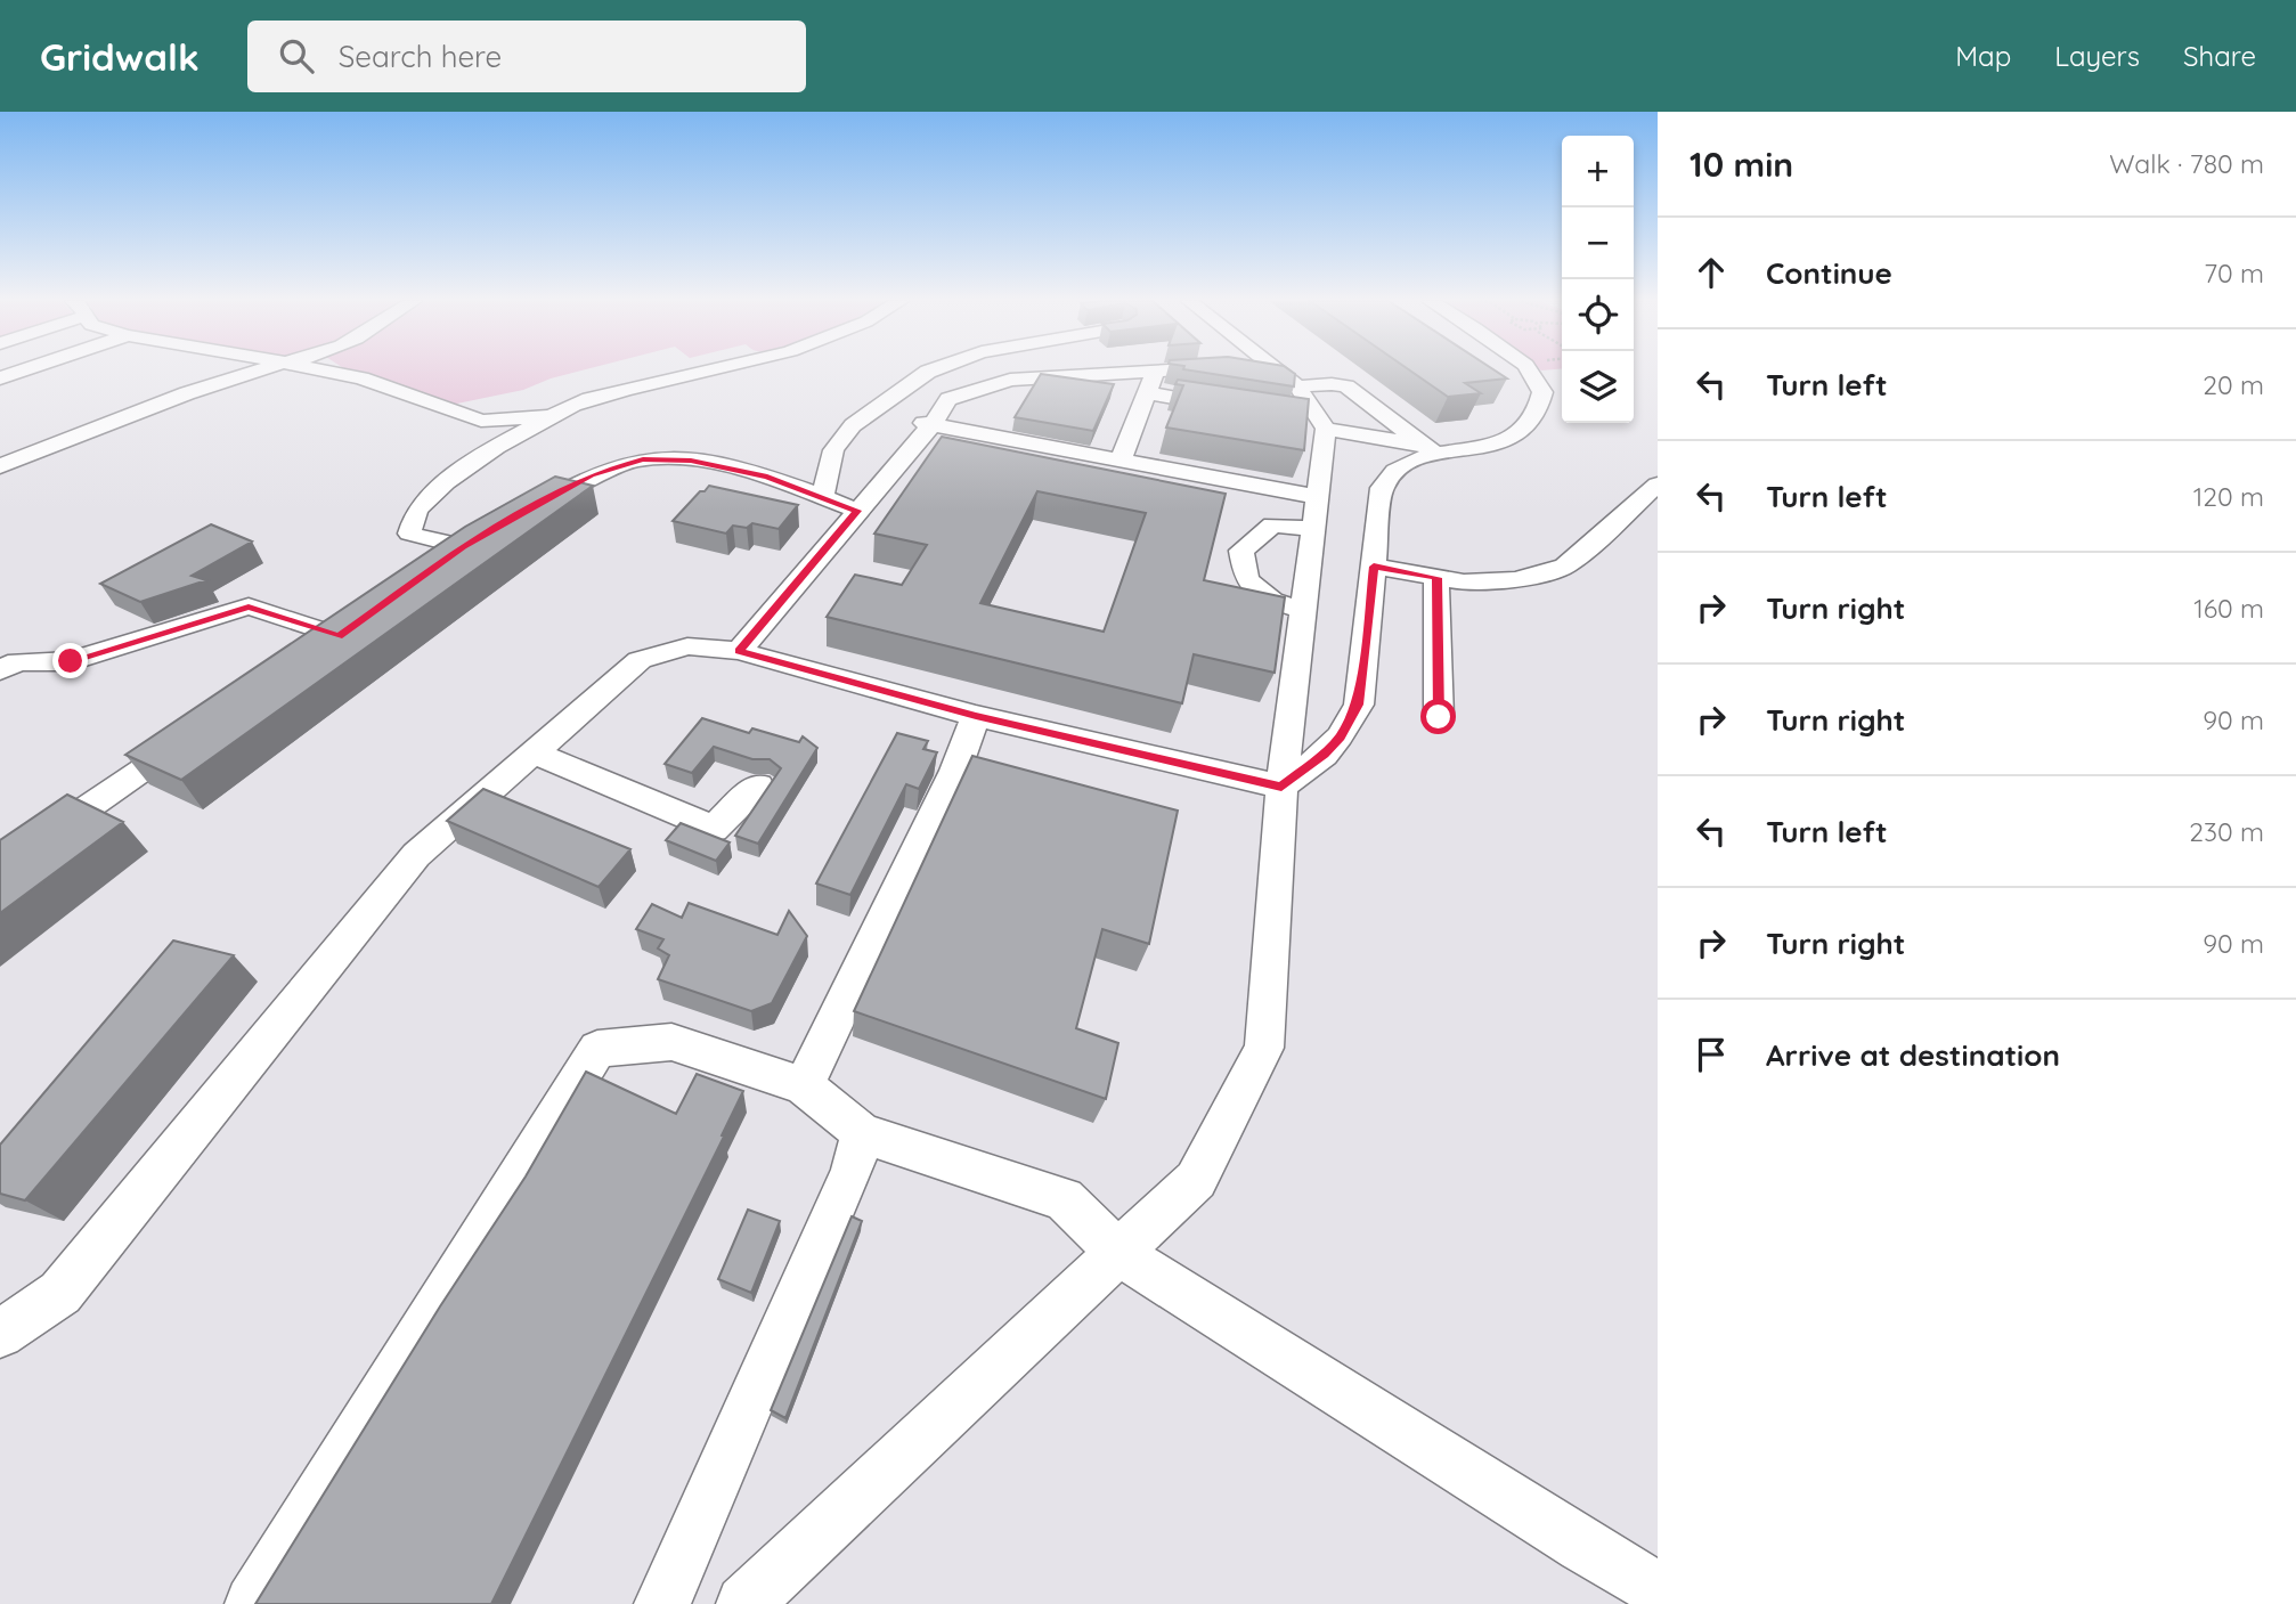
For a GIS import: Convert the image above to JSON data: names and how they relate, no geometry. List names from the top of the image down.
{
  "page": {
    "header": "Gridwalk",
    "search": "Search here",
    "nav": ["Map", "Layers", "Share"],
    "heading": ["10 min", "Walk · 780 m"],
    "map_buttons": ["+", "−"],
    "list": [
      ["Continue", "70 m"],
      ["Turn left", "20 m"],
      ["Turn left", "120 m"],
      ["Turn right", "160 m"],
      ["Turn right", "90 m"],
      ["Turn left", "230 m"],
      ["Turn right", "90 m"],
      "Arrive at destination"
    ]
  }
}
